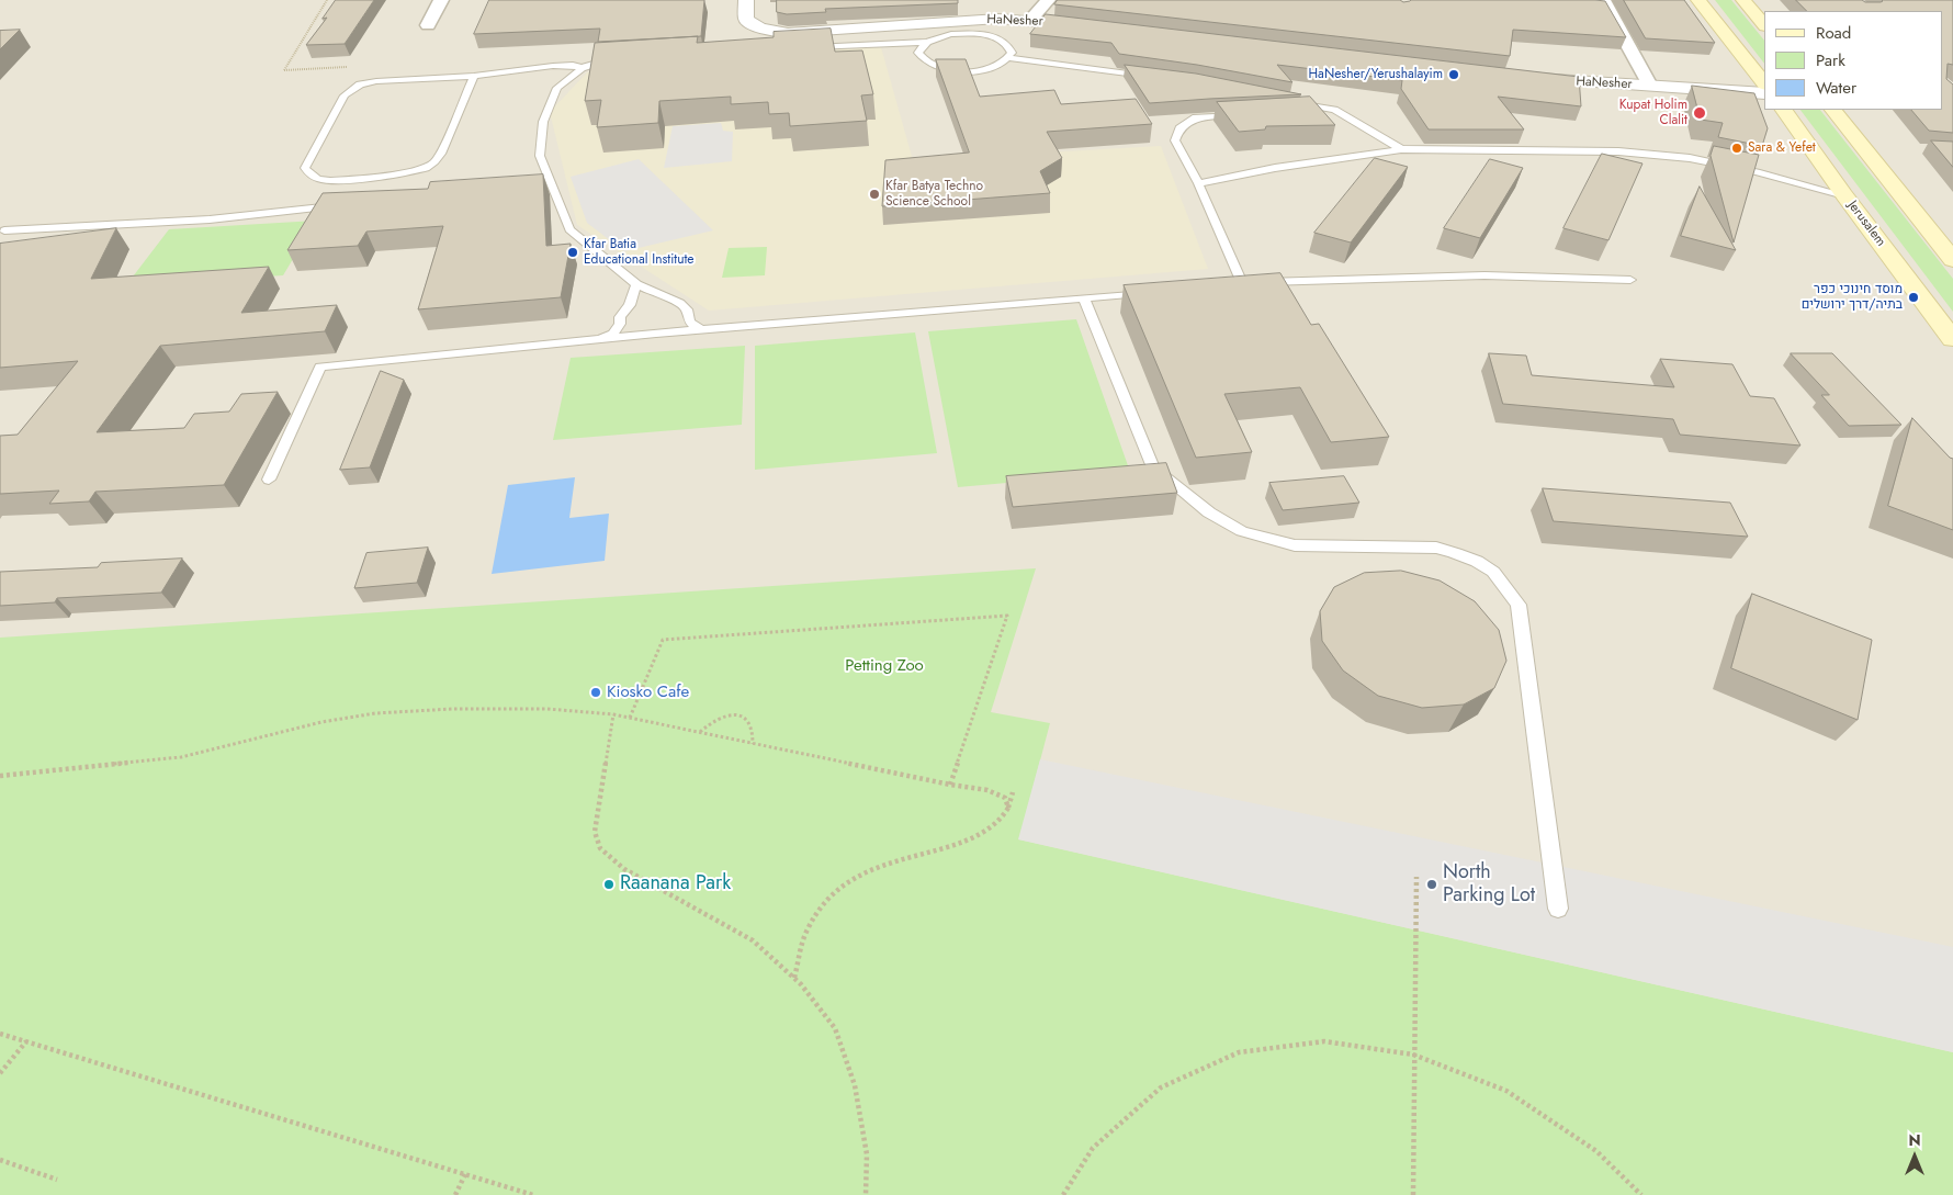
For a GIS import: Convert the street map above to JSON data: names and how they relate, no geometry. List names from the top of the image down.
{
  "streets": {
    "main road": ["Jerusalem"],
    "street": ["HaNesher"]
  },
  "parks": ["Petting Zoo"],
  "places": [
    "HaNesher/Yerushalayim",
    "Kupat Holim Clalit",
    "Sara & Yefet",
    "Kfar Batya Techno Science School",
    "Kfar Batia Educational Institute",
    "מוסד חינוכי כפר בתיה/דרך ירושלים",
    "Kiosko Cafe",
    "Raanana Park",
    "North Parking Lot"
  ],
  "legend": ["Road", "Park", "Water"],
  "north": "top"
}
